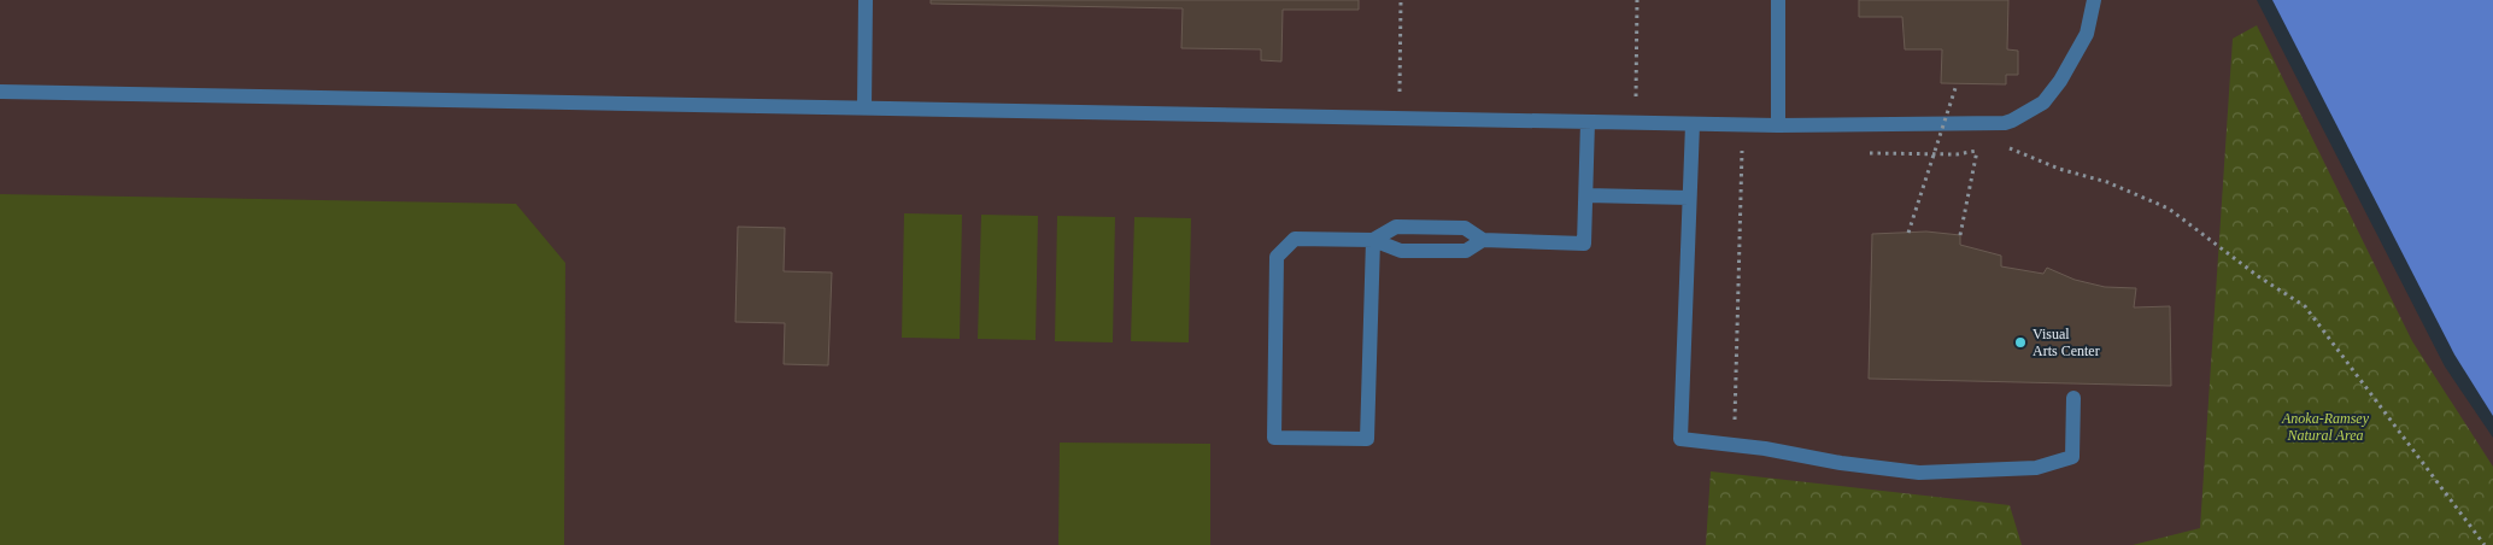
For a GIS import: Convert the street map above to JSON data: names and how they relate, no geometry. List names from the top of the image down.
{
  "parks": ["Anoka-Ramsey Natural Area"],
  "places": ["Visual Arts Center"]
}
